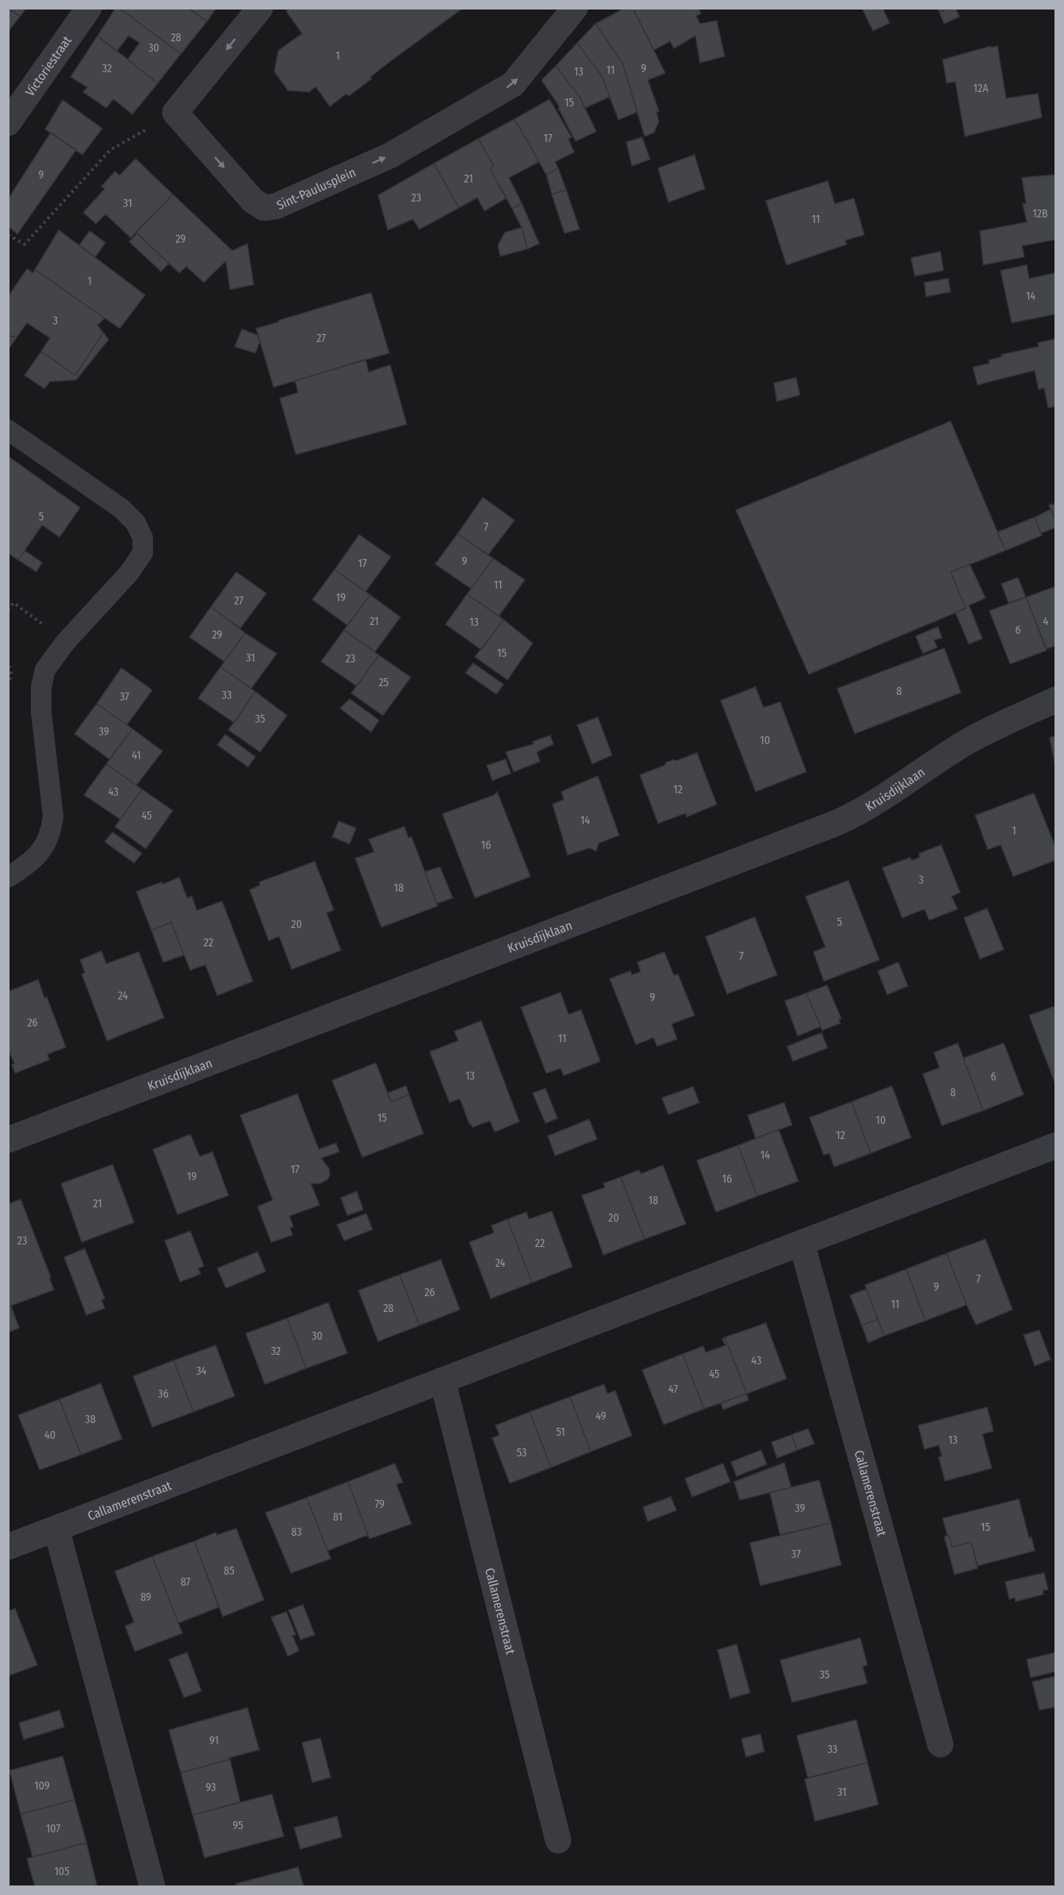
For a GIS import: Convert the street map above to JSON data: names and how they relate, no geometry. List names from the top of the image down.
{
  "streets": {
    "street": [
      "Victoriestraat",
      "Sint-Paulusplein",
      "Kruisdijklaan",
      "Callamerenstraat"
    ]
  },
  "one_way": ["Sint-Paulusplein"],
  "house_numbers": [
    "28",
    "30",
    "1",
    "32",
    "9",
    "11",
    "13",
    "12A",
    "15",
    "17",
    "9",
    "21",
    "23",
    "31",
    "12B",
    "11",
    "29",
    "1",
    "14",
    "3",
    "27",
    "5",
    "7",
    "9",
    "17",
    "11",
    "19",
    "27",
    "21",
    "4",
    "13",
    "6",
    "29",
    "15",
    "31",
    "23",
    "25",
    "8",
    "33",
    "37",
    "35",
    "39",
    "10",
    "41",
    "12",
    "43",
    "45",
    "14",
    "1",
    "16",
    "3",
    "18",
    "5",
    "20",
    "22",
    "7",
    "24",
    "9",
    "26",
    "11",
    "13",
    "6",
    "8",
    "15",
    "10",
    "12",
    "14",
    "17",
    "19",
    "16",
    "18",
    "21",
    "20",
    "23",
    "22",
    "24",
    "7",
    "9",
    "26",
    "11",
    "28",
    "30",
    "32",
    "43",
    "34",
    "45",
    "47",
    "36",
    "49",
    "38",
    "51",
    "40",
    "13",
    "53",
    "79",
    "39",
    "81",
    "15",
    "83",
    "37",
    "85",
    "87",
    "89",
    "35",
    "91",
    "33",
    "109",
    "93",
    "31",
    "95",
    "107",
    "105"
  ]
}
